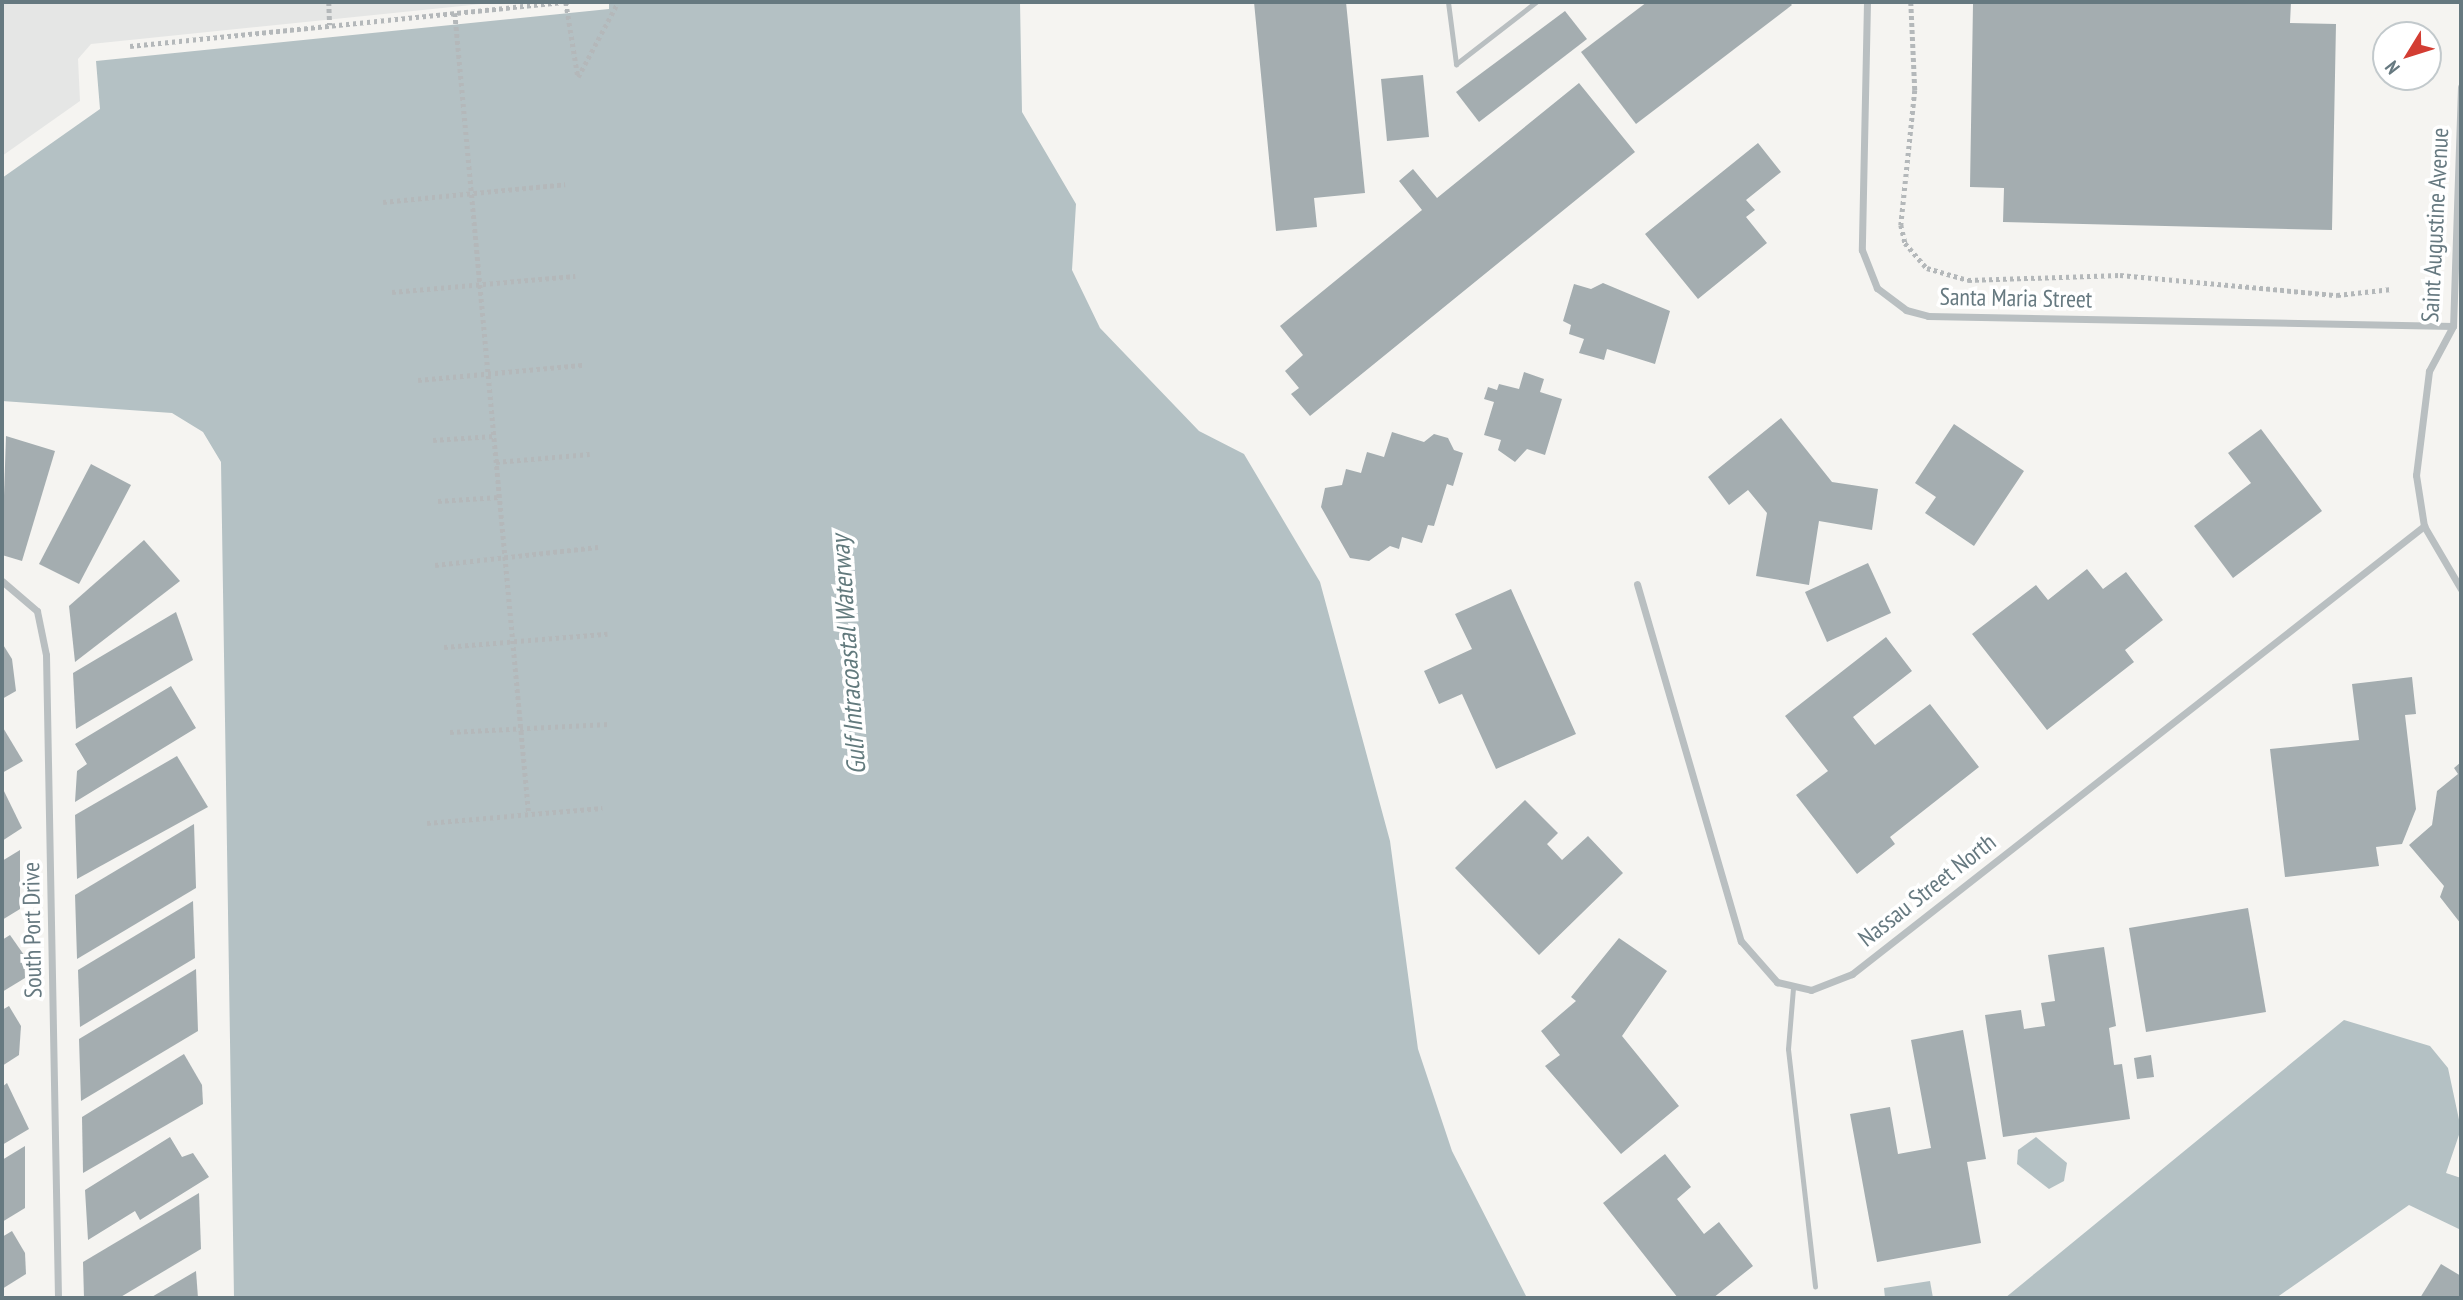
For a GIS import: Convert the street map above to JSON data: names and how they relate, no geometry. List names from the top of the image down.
{
  "streets": {
    "street": [
      "Saint Augustine Avenue",
      "Santa Maria Street",
      "Nassau Street North",
      "South Port Drive"
    ]
  },
  "crossings": [
    ["Saint Augustine Avenue", "Santa Maria Street"],
    ["Saint Augustine Avenue", "Nassau Street North"]
  ],
  "water": ["Gulf Intracoastal Waterway"],
  "north": "bottom left"
}
